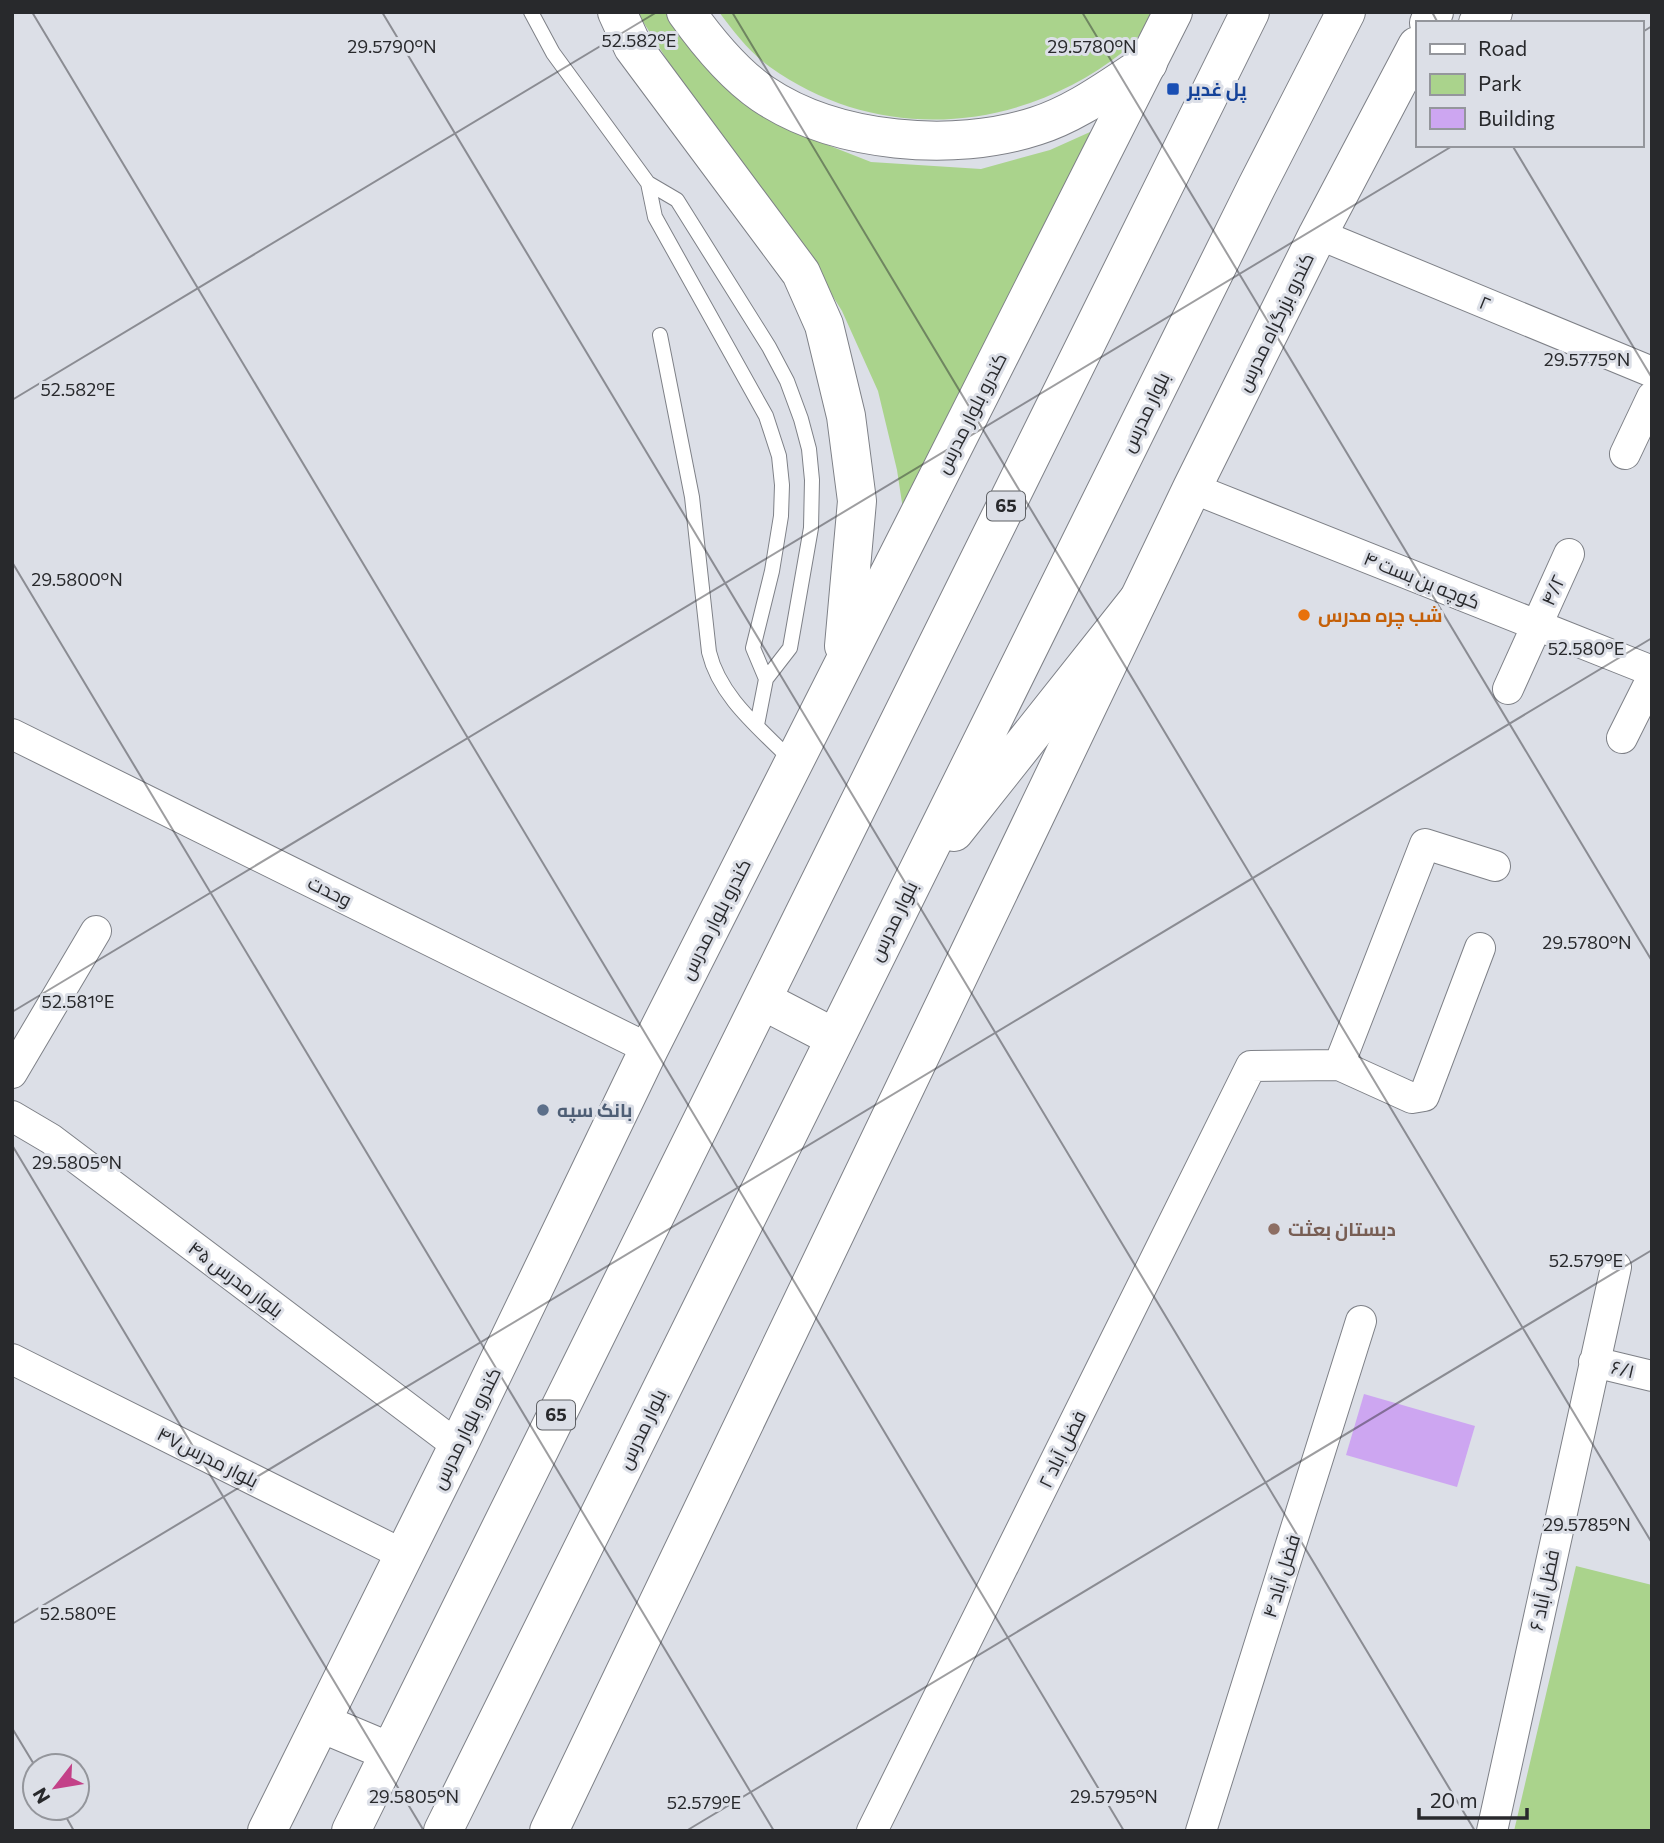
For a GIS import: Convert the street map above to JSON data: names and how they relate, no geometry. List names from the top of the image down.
{
  "streets": {
    "main road": [
      "کندرو بزرگراه مدرس",
      "بلوار مدرس",
      "کندرو بلوار مدرس",
      "65"
    ],
    "street": [
      "۲",
      "کوچه بن بست ۴",
      "۴/۲",
      "وحدت",
      "۴۵ بلوار مدرس",
      "۶/۱",
      "فضل آباد ۲",
      "بلوار مدرس۴۷",
      "فضل آباد ۴",
      "فضل آباد ۶"
    ]
  },
  "crossings": [
    ["۲", "کندرو بزرگراه مدرس"],
    ["کندرو بزرگراه مدرس", "کوچه بن بست ۴"],
    ["کندرو بلوار مدرس", "وحدت"],
    ["کندرو بلوار مدرس", "۴۵ بلوار مدرس"],
    ["کندرو بلوار مدرس", "بلوار مدرس۴۷"],
    ["کوچه بن بست ۴", "۴/۲"],
    ["۶/۱", "فضل آباد ۶"]
  ],
  "places": {
    "transit": ["پل غدیر"],
    "other": ["شب چره مدرس", "بانک سپه", "دبستان بعثت"]
  },
  "legend": ["Road", "Park", "Building"],
  "scale_bar": "20 m",
  "north": "bottom left",
  "coordinates": [
    "52.582°E",
    "29.5790°N",
    "29.5780°N",
    "29.5775°N",
    "29.5800°N",
    "52.580°E",
    "52.581°E",
    "29.5805°N",
    "52.579°E",
    "29.5785°N",
    "29.5795°N"
  ]
}
